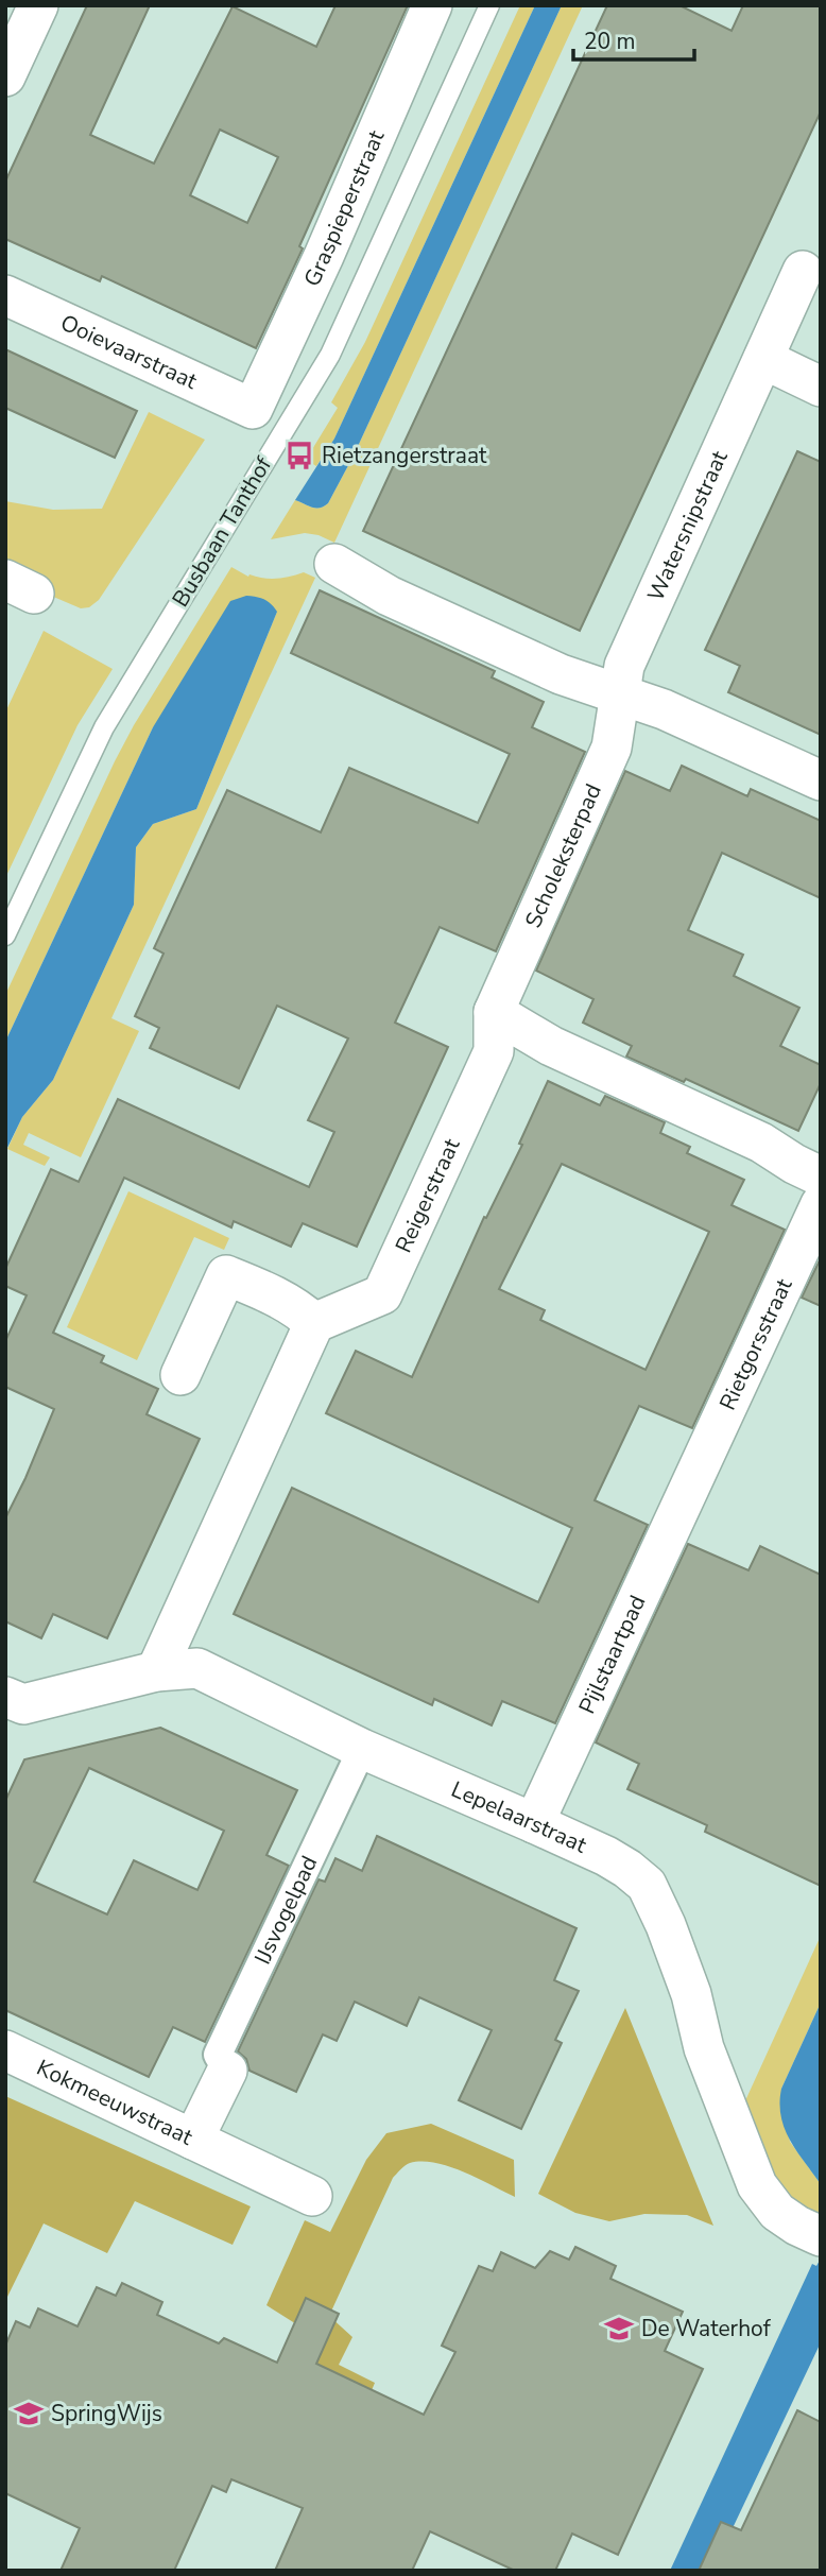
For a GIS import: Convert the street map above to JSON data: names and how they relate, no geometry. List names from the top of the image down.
{
  "streets": {
    "street": [
      "Graspieperstraat",
      "Ooievaarstraat",
      "Watersnipstraat",
      "Scholeksterpad",
      "Reigerstraat",
      "Rietgorsstraat",
      "Pijlstaartpad",
      "Lepelaarstraat",
      "IJsvogelpad",
      "Kokmeeuwstraat"
    ],
    "lane": ["Busbaan Tanthof"]
  },
  "crossings": [
    ["Graspieperstraat", "Ooievaarstraat"],
    ["Watersnipstraat", "Scholeksterpad"],
    ["Scholeksterpad", "Reigerstraat"],
    ["Rietgorsstraat", "Pijlstaartpad"],
    ["Pijlstaartpad", "Lepelaarstraat"],
    ["Lepelaarstraat", "IJsvogelpad"],
    ["IJsvogelpad", "Kokmeeuwstraat"]
  ],
  "places": {
    "bus stop": ["Rietzangerstraat"],
    "school or university": ["De Waterhof", "SpringWijs"]
  },
  "scale_bar": "20 m"
}
